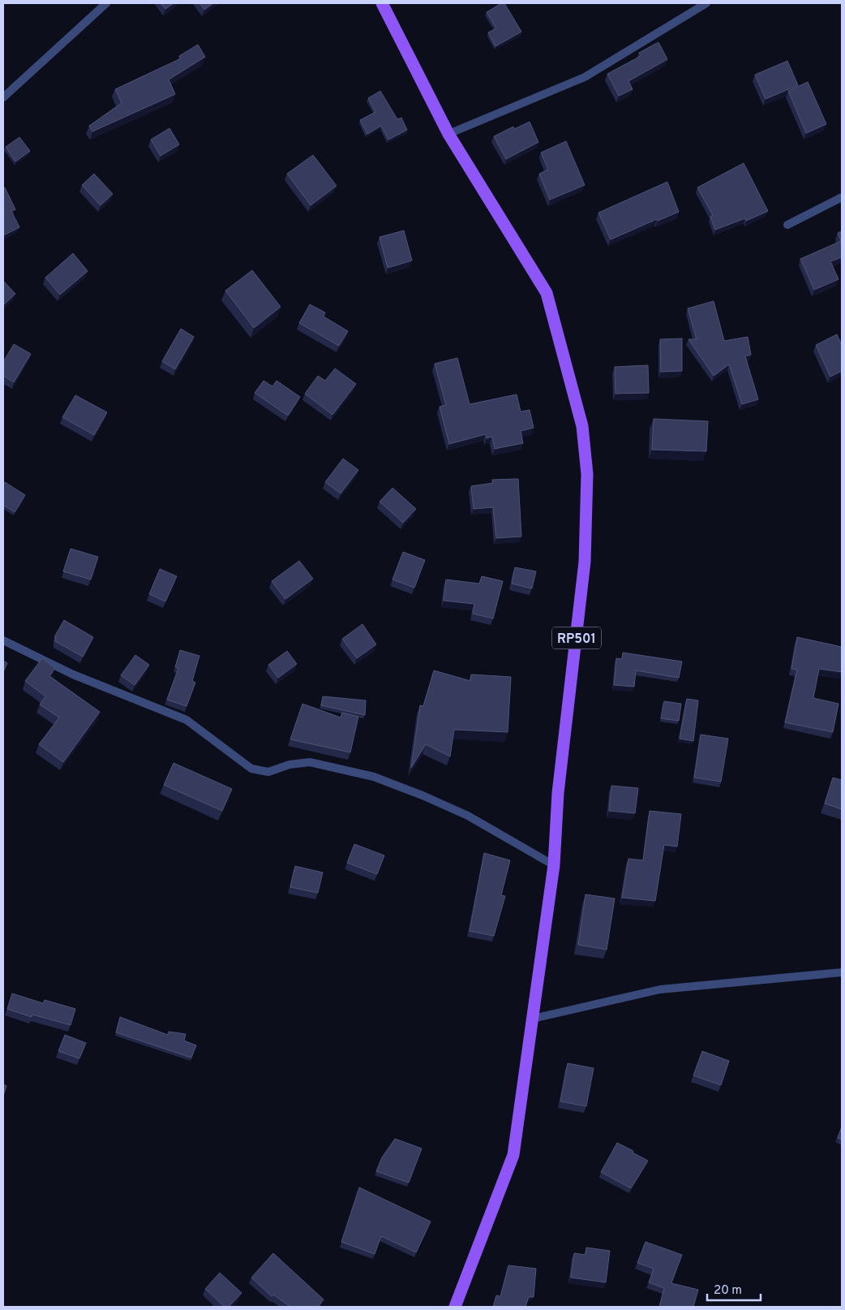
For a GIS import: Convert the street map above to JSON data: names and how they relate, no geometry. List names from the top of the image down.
{
  "streets": {
    "main road": ["RP501"]
  },
  "scale_bar": "20 m"
}
